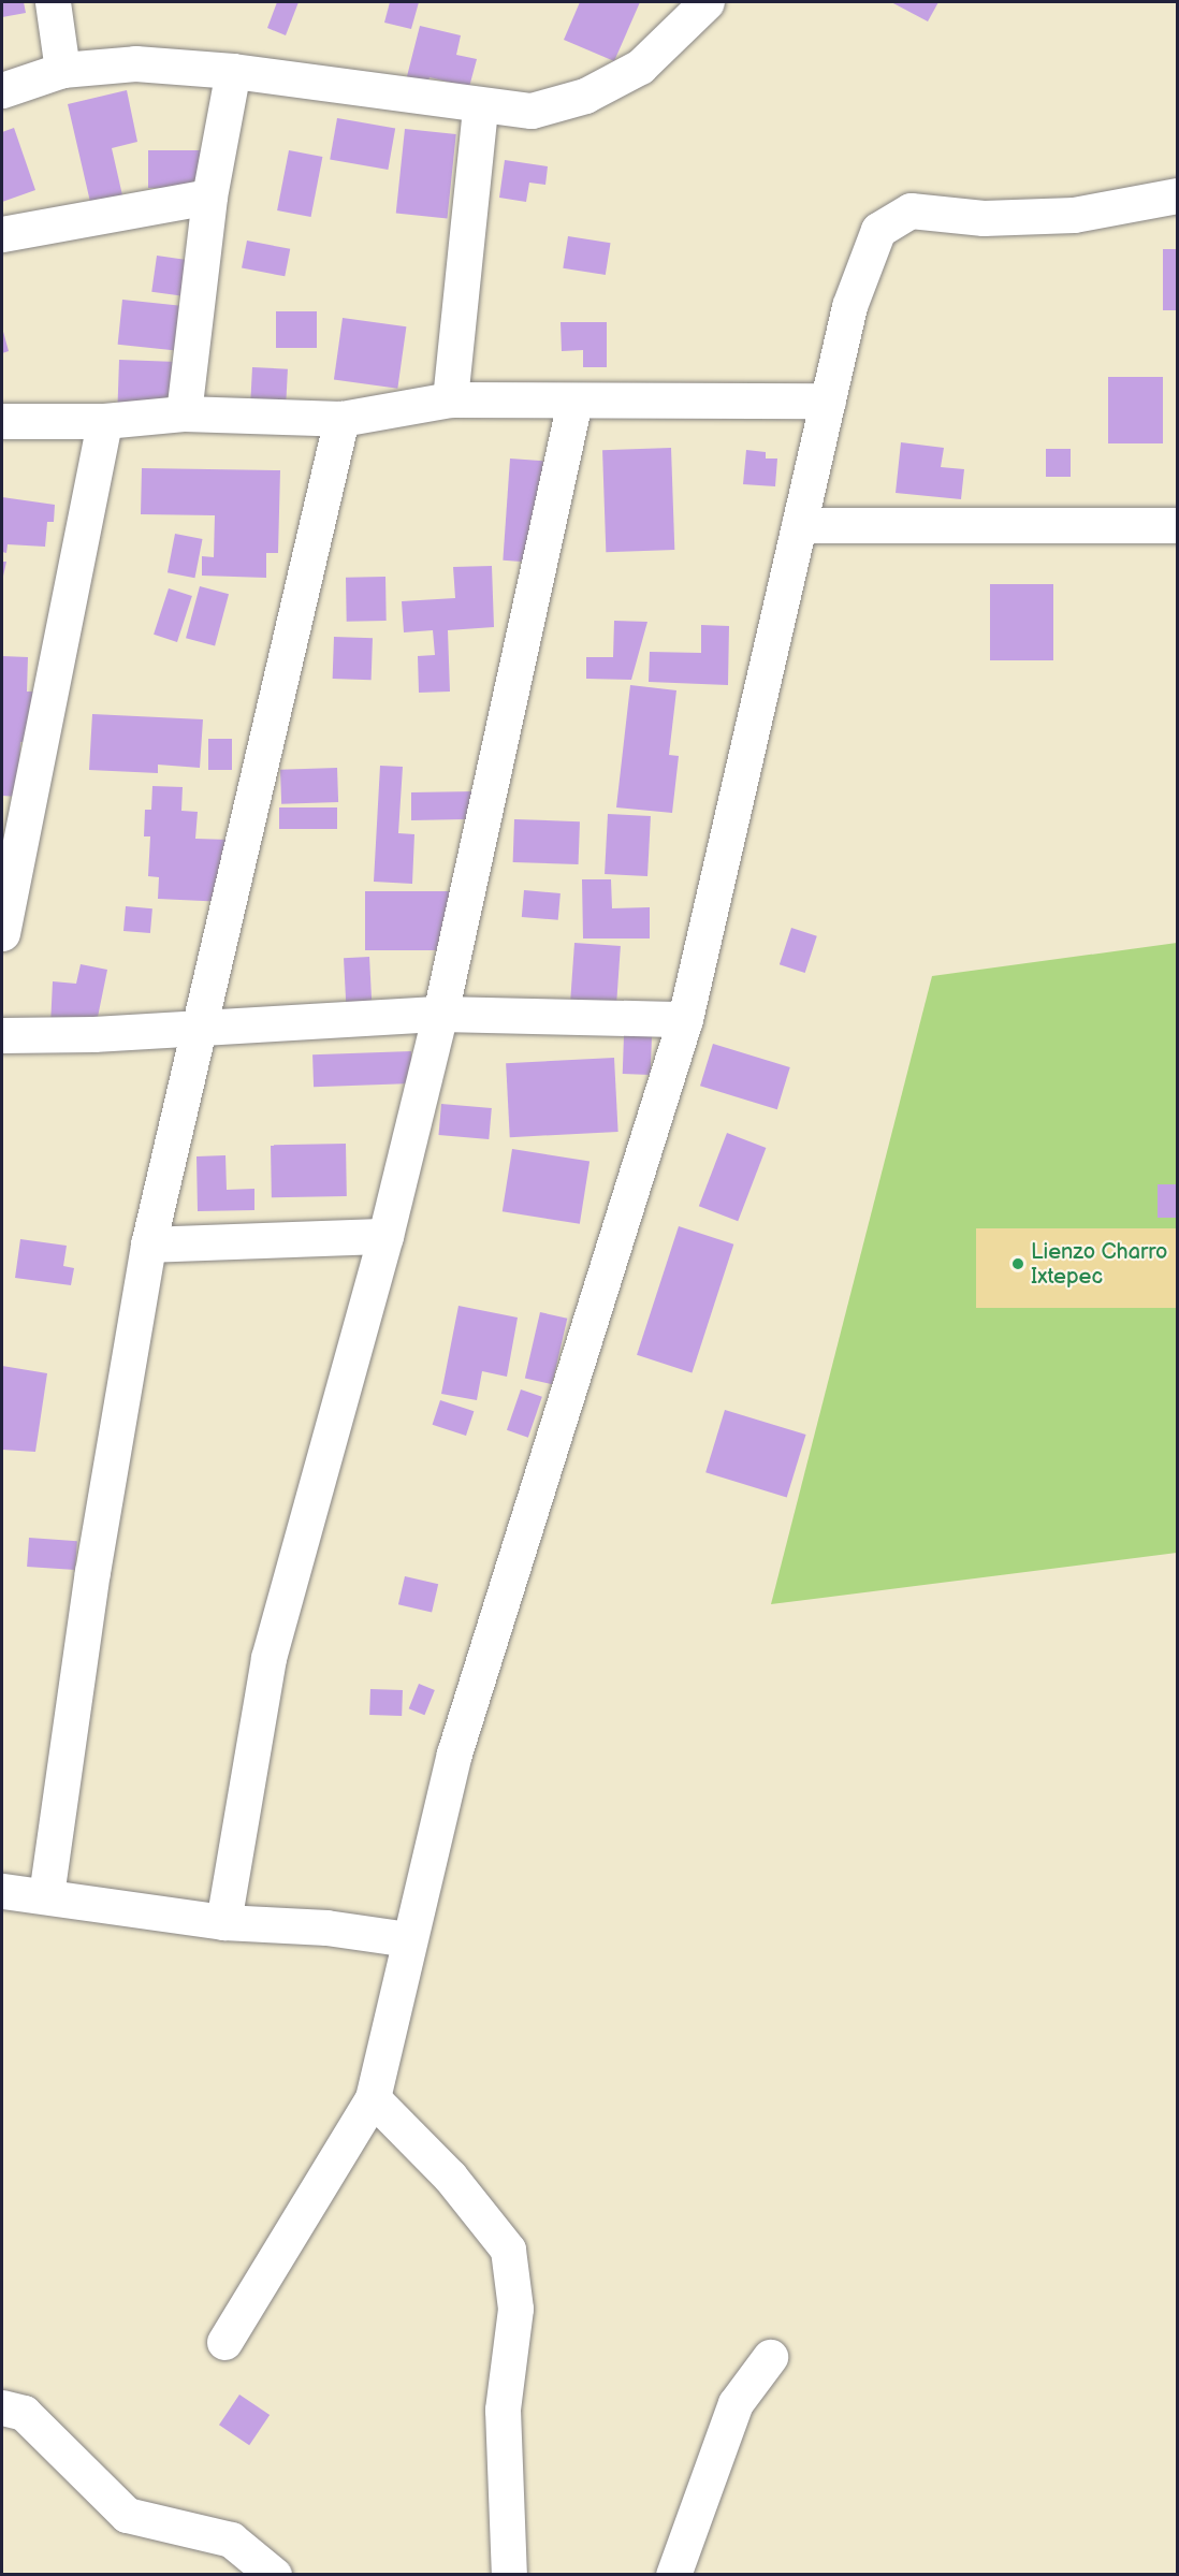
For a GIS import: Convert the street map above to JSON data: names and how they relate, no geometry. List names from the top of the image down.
{
  "places": ["Lienzo Charro Ixtepec"]
}
